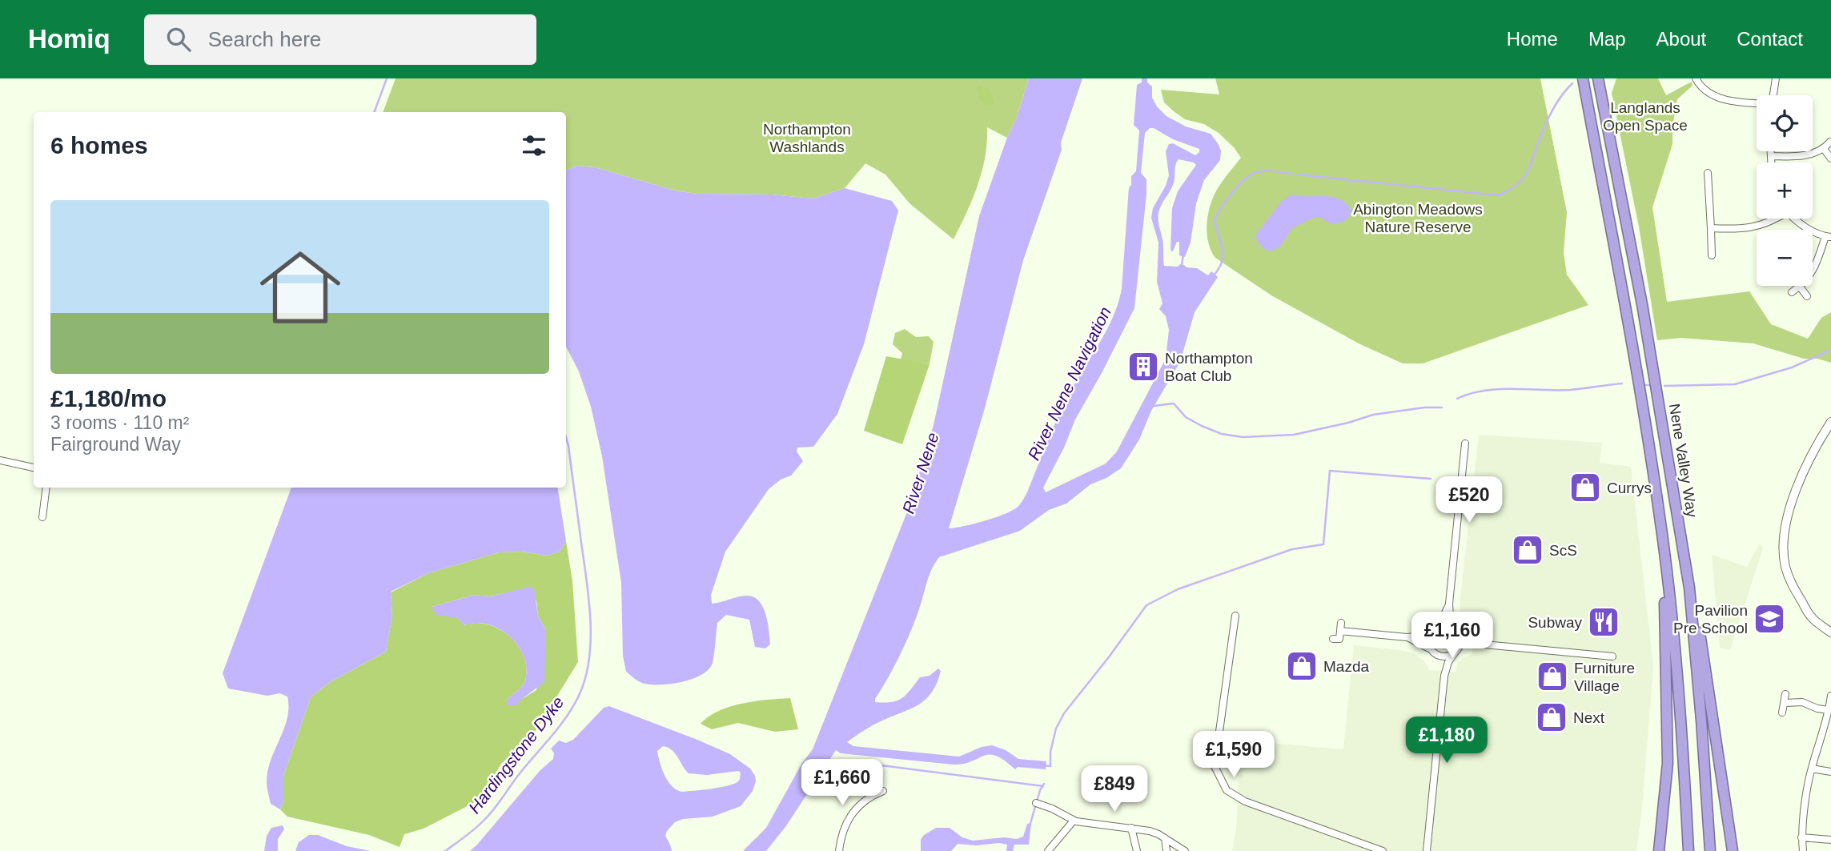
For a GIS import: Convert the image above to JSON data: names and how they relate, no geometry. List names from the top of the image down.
{
  "streets": {
    "highway": ["Nene Valley Way"]
  },
  "water": ["River Nene Navigation", "River Nene", "Hardingstone Dyke"],
  "parks": ["Langlands Open Space", "Northampton Washlands", "Abington Meadows Nature Reserve"],
  "places": {
    "building": ["Northampton Boat Club"],
    "shop": [
      "Currys",
      "ScS",
      "Mazda",
      "Furniture Village",
      "Next"
    ],
    "school or university": ["Pavilion Pre School"],
    "restaurant": ["Subway"]
  },
  "page": {
    "header": "Homiq",
    "search": "Search here",
    "nav": [
      "Home",
      "Map",
      "About",
      "Contact"
    ],
    "map_buttons": ["+", "−"],
    "heading": "6 homes",
    "list": [
      {
        "name": "£1,180/mo",
        "note": "3 rooms · 110 m² · Fairground Way"
      }
    ],
    "price": [
      "£520",
      "£1,160",
      "£1,180",
      "£1,590",
      "£1,660",
      "£849"
    ]
  }
}
